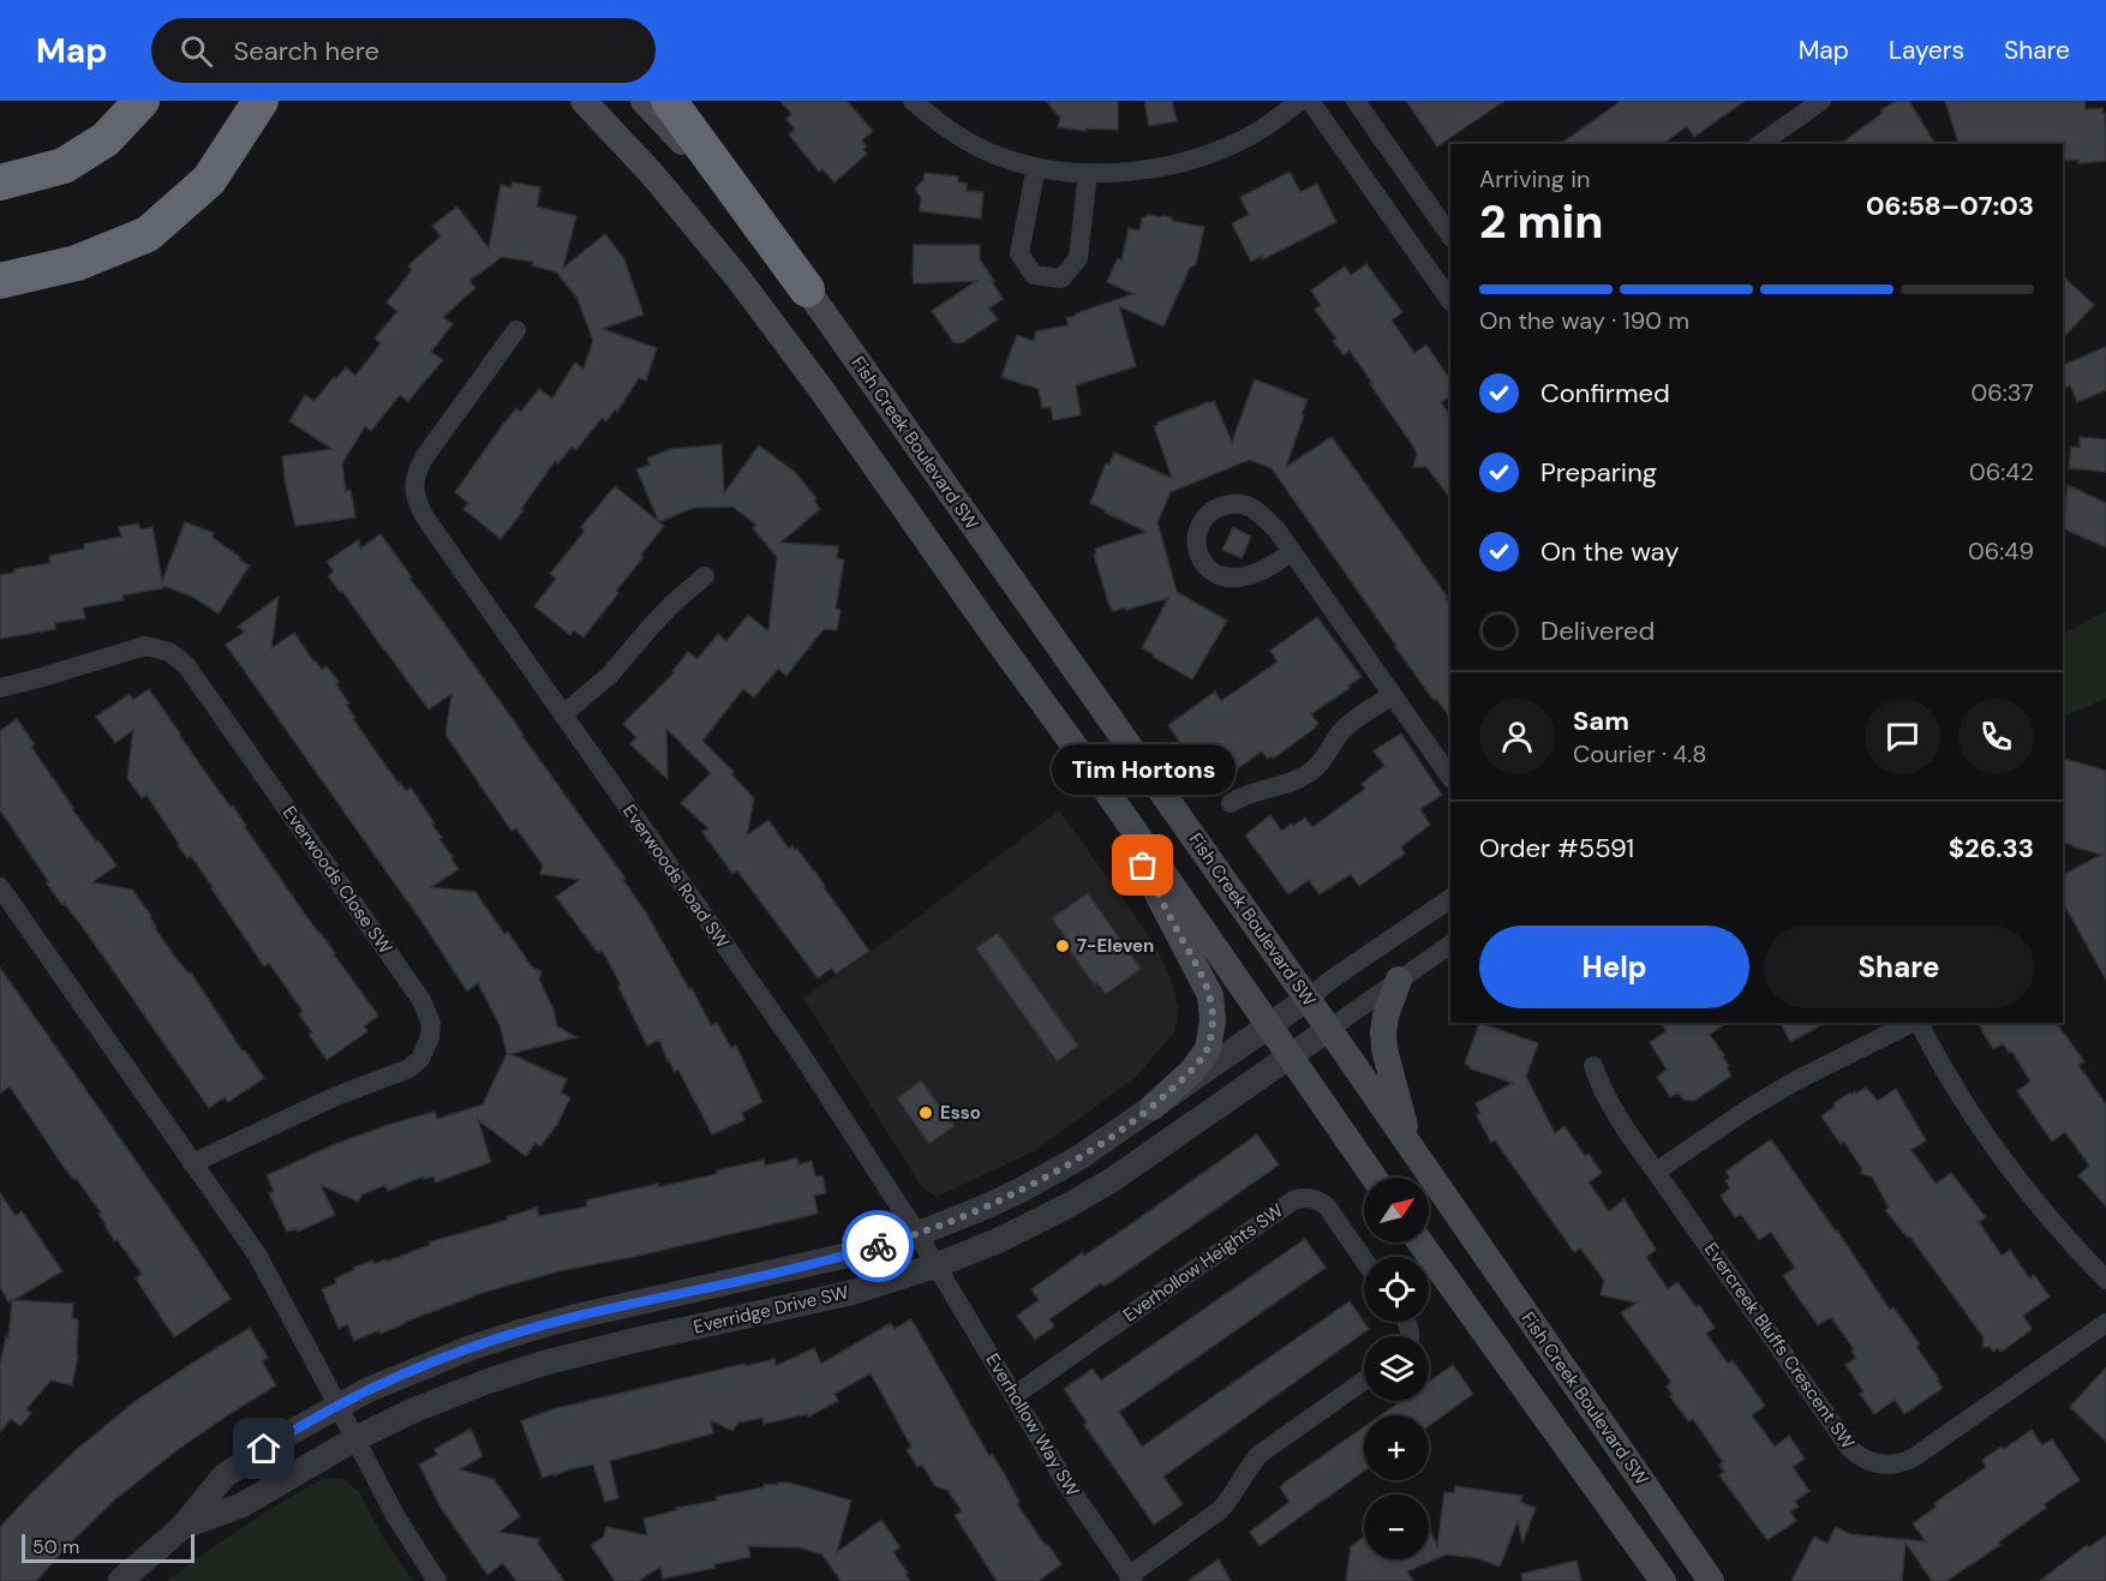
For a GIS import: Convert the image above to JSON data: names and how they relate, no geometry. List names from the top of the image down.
{
  "streets": {
    "main road": ["Fish Creek Boulevard SW"],
    "street": [
      "Everwoods Road SW",
      "Everwoods Close SW",
      "Everhollow Heights SW",
      "Everridge Drive SW",
      "Evercreek Bluffs Crescent SW",
      "Everhollow Way SW"
    ]
  },
  "crossings": [
    ["Fish Creek Boulevard SW", "Everridge Drive SW"],
    ["Everwoods Road SW", "Everridge Drive SW"],
    ["Everwoods Road SW", "Everhollow Way SW"],
    ["Everhollow Heights SW", "Everhollow Way SW"],
    ["Everridge Drive SW", "Everhollow Way SW"]
  ],
  "places": ["Tim Hortons", "7-Eleven", "Esso"],
  "scale_bar": "50 m",
  "north": "top right",
  "page": {
    "header": "Map",
    "search": "Search here",
    "nav": ["Map", "Layers", "Share"],
    "heading": ["2 min", "Arriving in", "06:58–07:03"],
    "panel": [
      "Sam",
      "Courier · 4.8",
      "Order #5591",
      "$26.33"
    ],
    "bar": "On the way · 190 m",
    "list": [
      ["Confirmed", "06:37"],
      ["Preparing", "06:42"],
      ["On the way", "06:49"],
      "Delivered"
    ],
    "bubble": "Tim Hortons",
    "buttons": ["Help", "Share"],
    "map_buttons": ["+", "−"],
    "scale": "50 m"
  }
}
